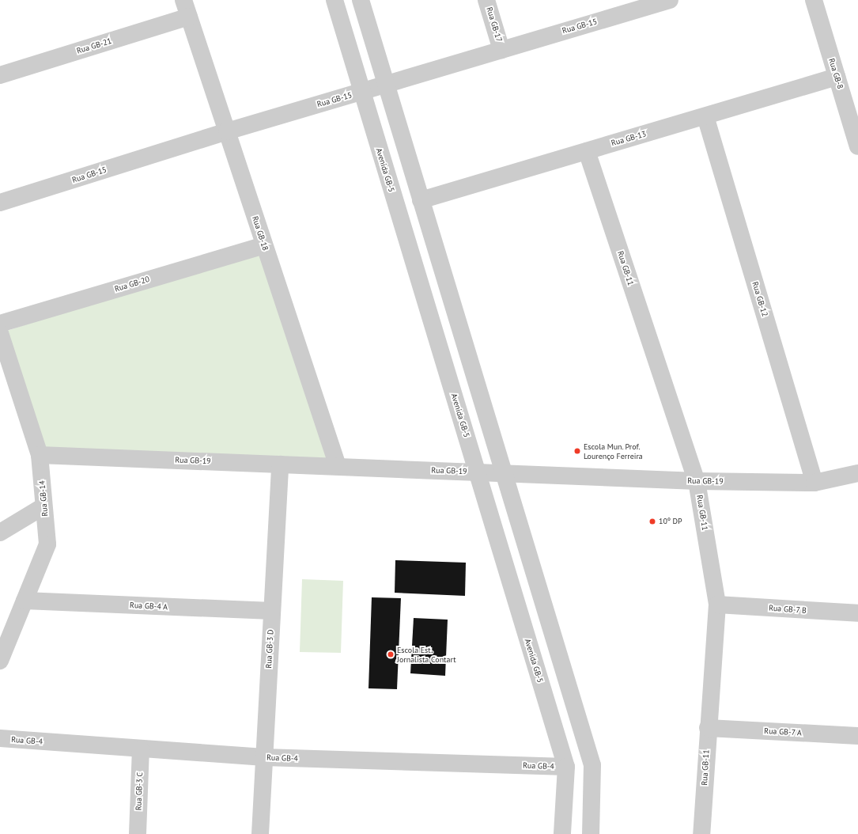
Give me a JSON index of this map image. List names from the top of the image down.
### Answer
{
  "streets": {
    "street": [
      "Rua GB-17",
      "Rua GB-15",
      "Rua GB-21",
      "Rua GB-8",
      "Rua GB-13",
      "Avenida GB-5",
      "Rua GB-18",
      "Rua GB-11",
      "Rua GB-20",
      "Rua GB-12",
      "Rua GB-19",
      "Rua GB-14",
      "Rua GB-4 A",
      "Rua GB-7 B",
      "Rua GB-3 D",
      "Rua GB-7 A",
      "Rua GB-4",
      "Rua GB-3 C"
    ]
  },
  "crossings": [
    ["Rua GB-17", "Rua GB-15"],
    ["Rua GB-15", "Avenida GB-5"],
    ["Rua GB-15", "Rua GB-18"],
    ["Rua GB-21", "Rua GB-18"],
    ["Rua GB-8", "Rua GB-13"],
    ["Rua GB-13", "Rua GB-11"],
    ["Rua GB-13", "Rua GB-12"],
    ["Avenida GB-5", "Rua GB-19"],
    ["Avenida GB-5", "Rua GB-4"],
    ["Rua GB-18", "Rua GB-20"],
    ["Rua GB-18", "Rua GB-19"],
    ["Rua GB-11", "Rua GB-19"],
    ["Rua GB-11", "Rua GB-7 B"],
    ["Rua GB-11", "Rua GB-7 A"],
    ["Rua GB-12", "Rua GB-19"],
    ["Rua GB-19", "Rua GB-14"],
    ["Rua GB-19", "Rua GB-3 D"],
    ["Rua GB-14", "Rua GB-4 A"],
    ["Rua GB-4 A", "Rua GB-3 D"],
    ["Rua GB-3 D", "Rua GB-4"],
    ["Rua GB-4", "Rua GB-3 C"]
  ],
  "places": ["Escola Mun. Prof. Lourenço Ferreira", "10º DP", "Escola Est. Jornalista Contart"]
}
